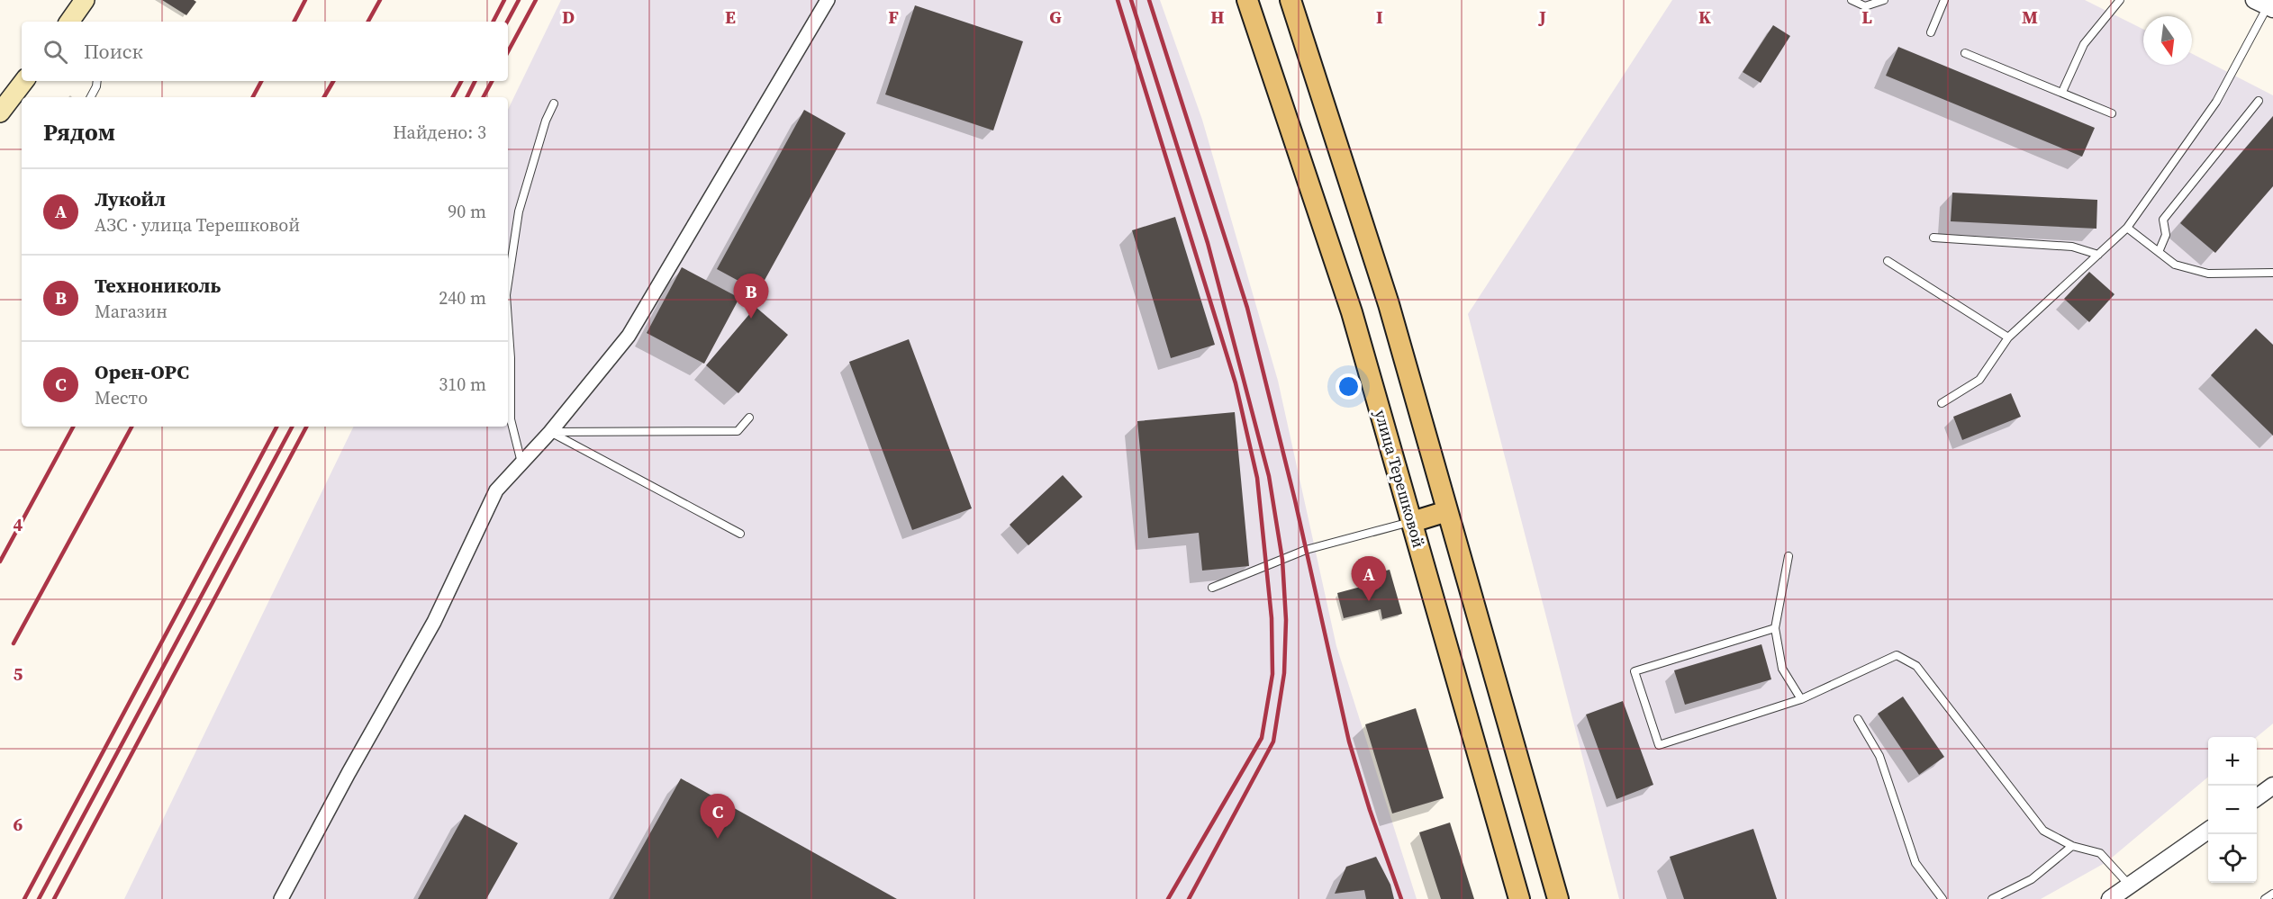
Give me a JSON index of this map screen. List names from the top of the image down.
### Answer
{
  "streets": {
    "main road": ["улица Терешковой"]
  },
  "north": "bottom",
  "page": {
    "search": "Поиск",
    "heading": ["Рядом", "Найдено: 3"],
    "list": [
      {
        "mark": "A",
        "name": "Лукойл",
        "note": "АЗС · улица Терешковой",
        "value": "90 m"
      },
      {
        "mark": "B",
        "name": "Технониколь",
        "note": "Магазин",
        "value": "240 m"
      },
      {
        "mark": "C",
        "name": "Орен-ОРС",
        "note": "Место",
        "value": "310 m"
      }
    ],
    "pins": ["B", "A", "C"],
    "map_buttons": ["+", "−"]
  },
  "grid": {
    "columns": [
      "D",
      "E",
      "F",
      "G",
      "H",
      "I",
      "J",
      "K",
      "L",
      "M"
    ],
    "rows": ["4", "5", "6"]
  }
}
